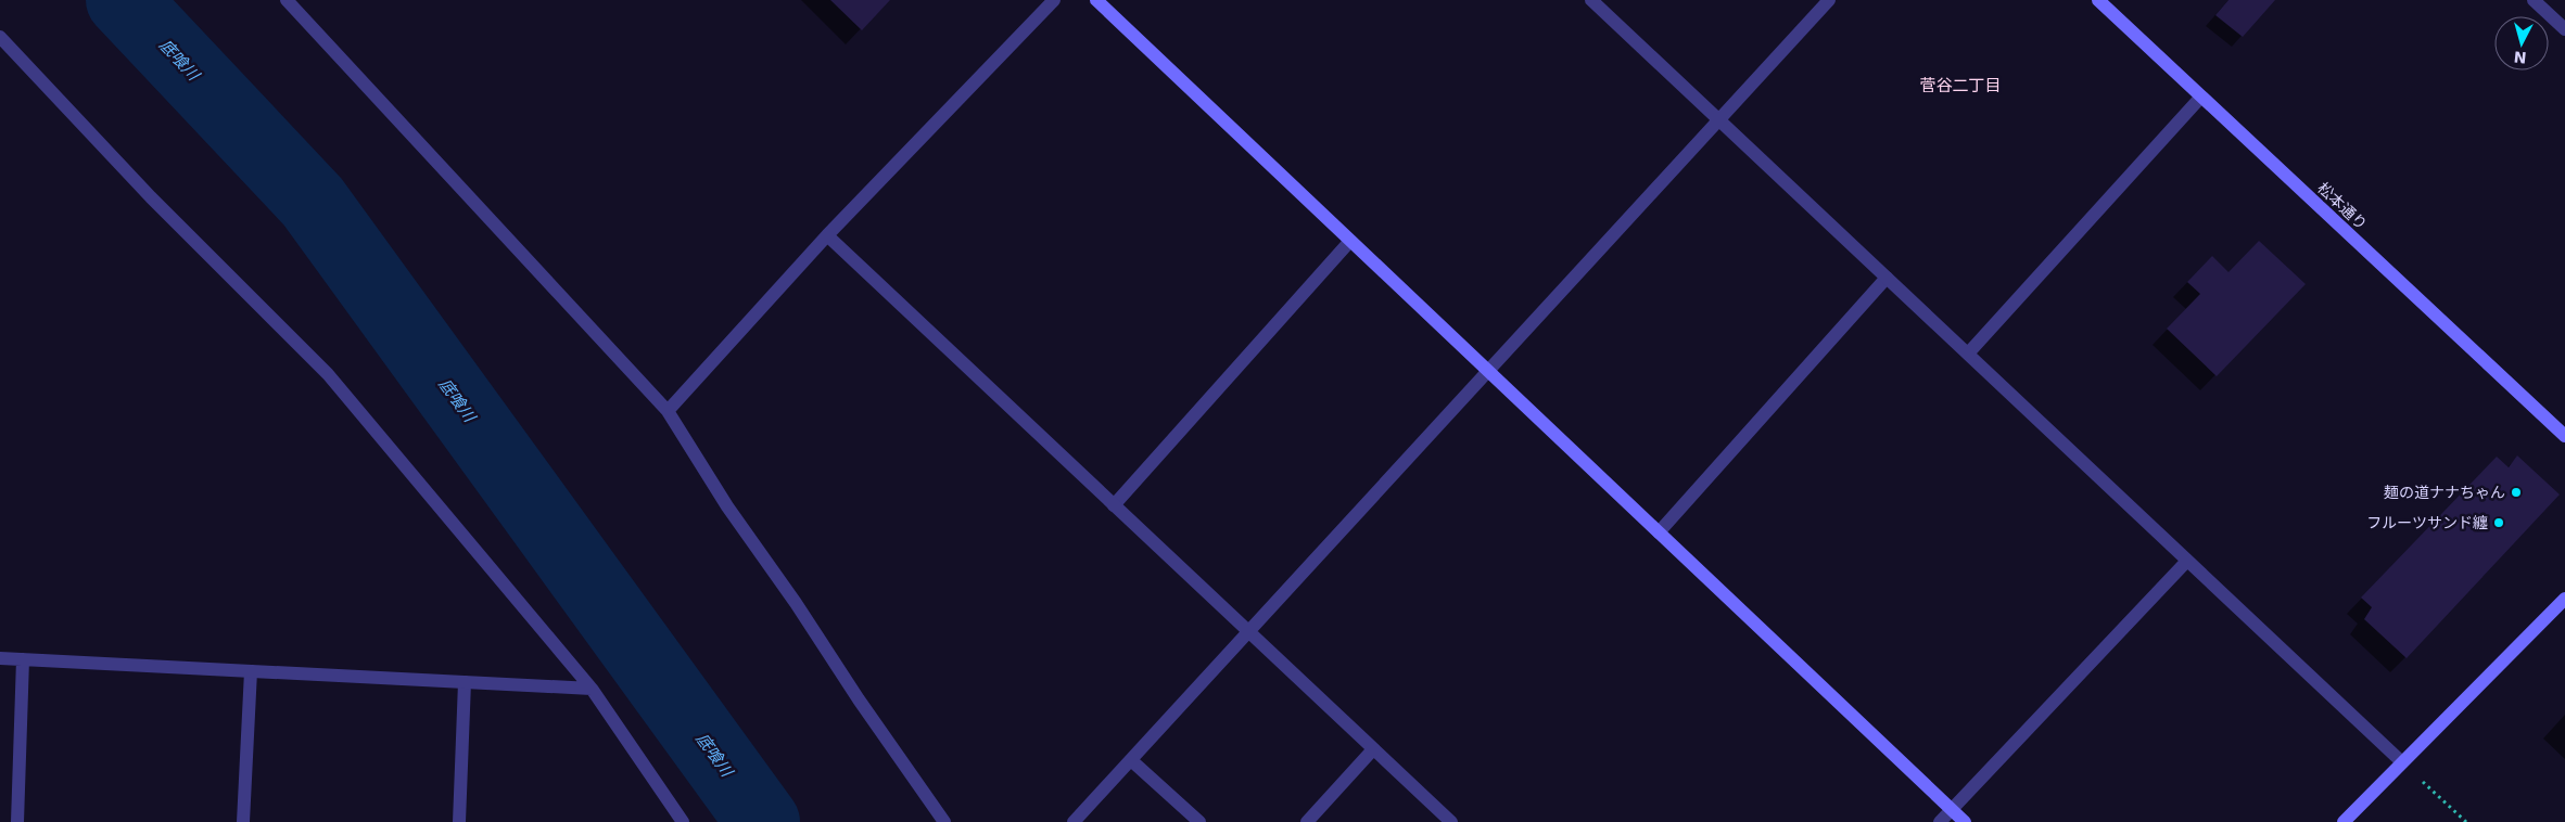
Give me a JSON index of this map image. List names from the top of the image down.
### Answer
{
  "streets": {
    "street": ["松本通り"]
  },
  "districts": ["菅谷二丁目"],
  "water": ["底喰川"],
  "places": ["麺の道ナナちゃん", "フルーツサンド纏"],
  "north": "bottom"
}
